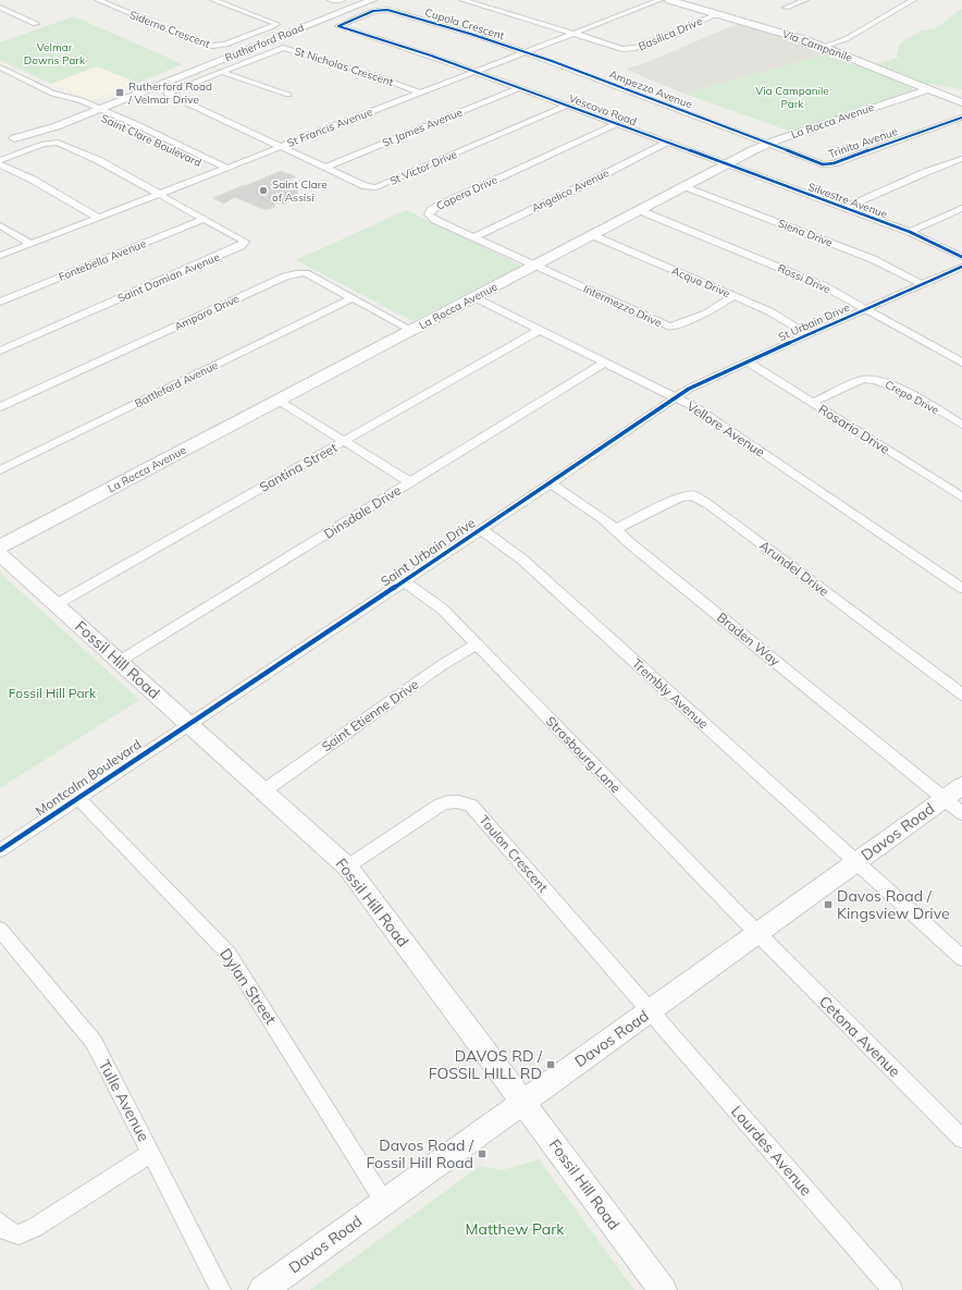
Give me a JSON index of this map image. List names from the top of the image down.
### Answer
{
  "streets": {
    "street": [
      "Cupola Crescent",
      "Siderno Crescent",
      "Basilica Drive",
      "Rutherford Road",
      "Via Campanile",
      "St Nicholas Crescent",
      "Ampezzo Avenue",
      "Vescovo Road",
      "La Rocca Avenue",
      "St Francis Avenue",
      "St James Avenue",
      "Saint Clare Boulevard",
      "Trinita Avenue",
      "St Victor Drive",
      "Angelico Avenue",
      "Capera Drive",
      "Silvestre Avenue",
      "Siena Drive",
      "Fontebella Avenue",
      "Saint Damian Avenue",
      "Rossi Drive",
      "Acqua Drive",
      "Intermezzo Drive",
      "Amparo Drive",
      "St Urbain Drive",
      "Battleford Avenue",
      "Crepo Drive",
      "Vellore Avenue",
      "Rosario Drive",
      "Santina Street",
      "Dinsdale Drive",
      "Saint Urbain Drive",
      "Arundel Drive",
      "Braden Way",
      "Fossil Hill Road",
      "Trembly Avenue",
      "Saint Etienne Drive",
      "Strasbourg Lane",
      "Montcalm Boulevard",
      "Davos Road",
      "Toulon Crescent",
      "Dylan Street",
      "Cetona Avenue",
      "Tulle Avenue",
      "Lourdes Avenue"
    ]
  },
  "crossings": [
    ["Cupola Crescent", "Ampezzo Avenue"],
    ["Cupola Crescent", "Vescovo Road"],
    ["Cupola Crescent", "St Francis Avenue"],
    ["Basilica Drive", "Via Campanile"],
    ["Basilica Drive", "St Francis Avenue"],
    ["Rutherford Road", "Saint Clare Boulevard"],
    ["Via Campanile", "La Rocca Avenue"],
    ["St Nicholas Crescent", "St Francis Avenue"],
    ["St Nicholas Crescent", "St Victor Drive"],
    ["Ampezzo Avenue", "La Rocca Avenue"],
    ["Ampezzo Avenue", "St Francis Avenue"],
    ["Ampezzo Avenue", "Trinita Avenue"],
    ["Vescovo Road", "La Rocca Avenue"],
    ["Vescovo Road", "St Francis Avenue"],
    ["Vescovo Road", "St James Avenue"],
    ["Vescovo Road", "St Victor Drive"],
    ["Vescovo Road", "Angelico Avenue"],
    ["Vescovo Road", "Capera Drive"],
    ["Vescovo Road", "Silvestre Avenue"],
    ["La Rocca Avenue", "Trinita Avenue"],
    ["La Rocca Avenue", "Capera Drive"],
    ["La Rocca Avenue", "Silvestre Avenue"],
    ["La Rocca Avenue", "Siena Drive"],
    ["La Rocca Avenue", "Rossi Drive"],
    ["La Rocca Avenue", "Acqua Drive"],
    ["La Rocca Avenue", "Intermezzo Drive"],
    ["La Rocca Avenue", "Amparo Drive"],
    ["La Rocca Avenue", "Vellore Avenue"],
    ["St Francis Avenue", "Saint Clare Boulevard"],
    ["St Francis Avenue", "St Victor Drive"],
    ["St Francis Avenue", "Saint Damian Avenue"],
    ["St James Avenue", "St Victor Drive"],
    ["Angelico Avenue", "Capera Drive"],
    ["Capera Drive", "Intermezzo Drive"],
    ["Siena Drive", "St Urbain Drive"],
    ["Fontebella Avenue", "Saint Damian Avenue"],
    ["Rossi Drive", "St Urbain Drive"],
    ["Acqua Drive", "Intermezzo Drive"],
    ["Acqua Drive", "St Urbain Drive"],
    ["Amparo Drive", "Battleford Avenue"],
    ["St Urbain Drive", "Vellore Avenue"],
    ["St Urbain Drive", "Rosario Drive"],
    ["St Urbain Drive", "Saint Urbain Drive"],
    ["Crepo Drive", "Rosario Drive"],
    ["Vellore Avenue", "Santina Street"],
    ["Vellore Avenue", "Dinsdale Drive"],
    ["Vellore Avenue", "Saint Urbain Drive"],
    ["Santina Street", "Fossil Hill Road"],
    ["Dinsdale Drive", "Fossil Hill Road"],
    ["Saint Urbain Drive", "Braden Way"],
    ["Saint Urbain Drive", "Fossil Hill Road"],
    ["Saint Urbain Drive", "Trembly Avenue"],
    ["Saint Urbain Drive", "Strasbourg Lane"],
    ["Saint Urbain Drive", "Montcalm Boulevard"],
    ["Arundel Drive", "Braden Way"],
    ["Braden Way", "Davos Road"],
    ["Fossil Hill Road", "Saint Etienne Drive"],
    ["Fossil Hill Road", "Montcalm Boulevard"],
    ["Fossil Hill Road", "Davos Road"],
    ["Fossil Hill Road", "Toulon Crescent"],
    ["Trembly Avenue", "Davos Road"],
    ["Saint Etienne Drive", "Strasbourg Lane"],
    ["Strasbourg Lane", "Davos Road"],
    ["Strasbourg Lane", "Cetona Avenue"],
    ["Montcalm Boulevard", "Dylan Street"],
    ["Davos Road", "Toulon Crescent"],
    ["Davos Road", "Dylan Street"],
    ["Davos Road", "Cetona Avenue"],
    ["Davos Road", "Lourdes Avenue"],
    ["Toulon Crescent", "Lourdes Avenue"]
  ],
  "parks": [
    "Velmar Downs Park",
    "Via Campanile Park",
    "Fossil Hill Park",
    "Matthew Park"
  ],
  "places": {
    "transit": [
      "Rutherford Road / Velmar Drive",
      "Davos Road / Kingsview Drive",
      "DAVOS RD / FOSSIL HILL RD",
      "Davos Road / Fossil Hill Road"
    ],
    "other": ["Saint Clare of Assisi"]
  }
}
